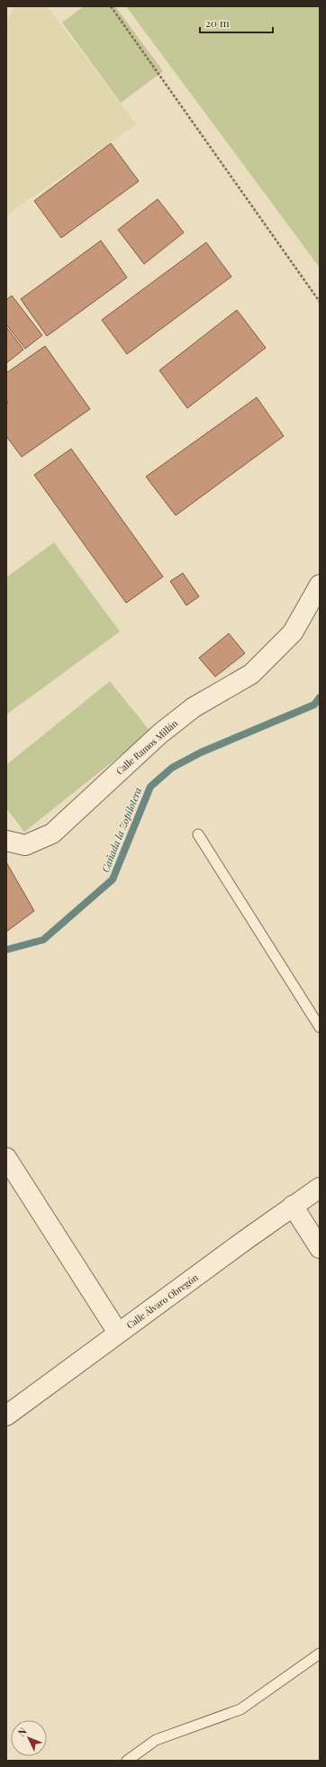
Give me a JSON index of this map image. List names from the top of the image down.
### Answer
{
  "streets": {
    "street": ["Calle Ramos Millán", "Calle Álvaro Obregón"]
  },
  "water": ["Cañada la Zopilotera"],
  "scale_bar": "20 m",
  "north": "top left"
}
